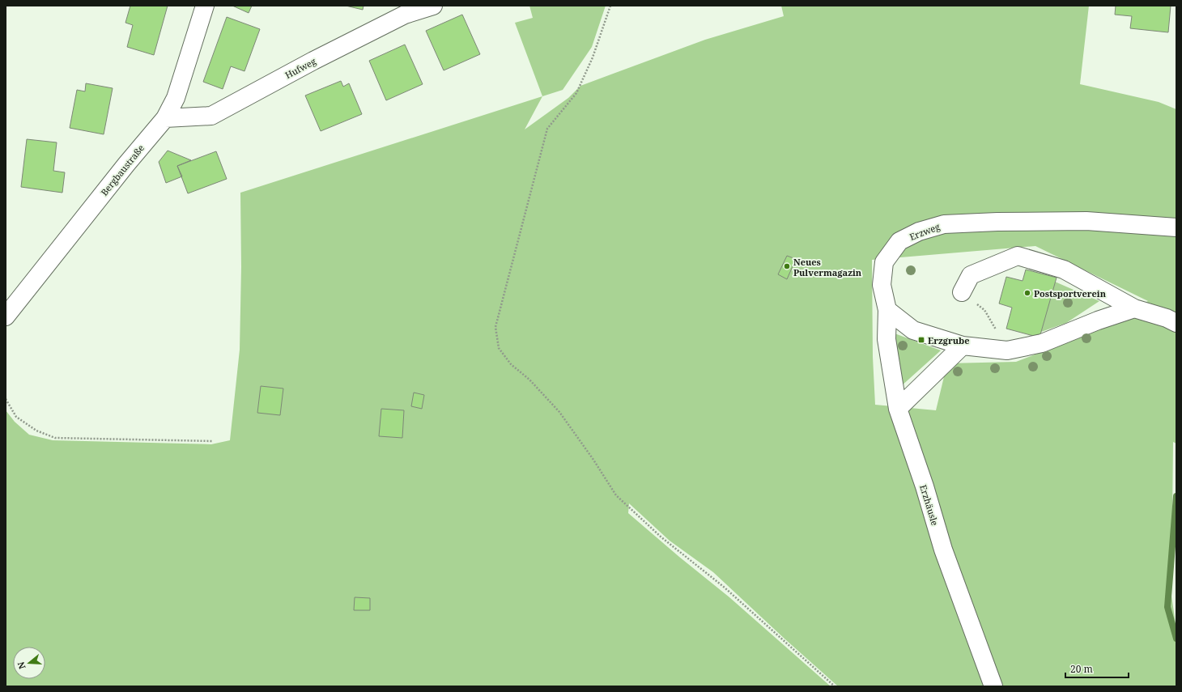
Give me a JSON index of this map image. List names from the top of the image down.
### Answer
{
  "streets": {
    "street": [
      "Hufweg",
      "Bergbaustraße",
      "Erzweg",
      "Erzhäusle"
    ]
  },
  "crossings": [
    ["Hufweg", "Bergbaustraße"],
    ["Erzweg", "Erzhäusle"]
  ],
  "places": {
    "other": ["Neues Pulvermagazin", "Postsportverein"],
    "transit": ["Erzgrube"]
  },
  "scale_bar": "20 m",
  "north": "left"
}
